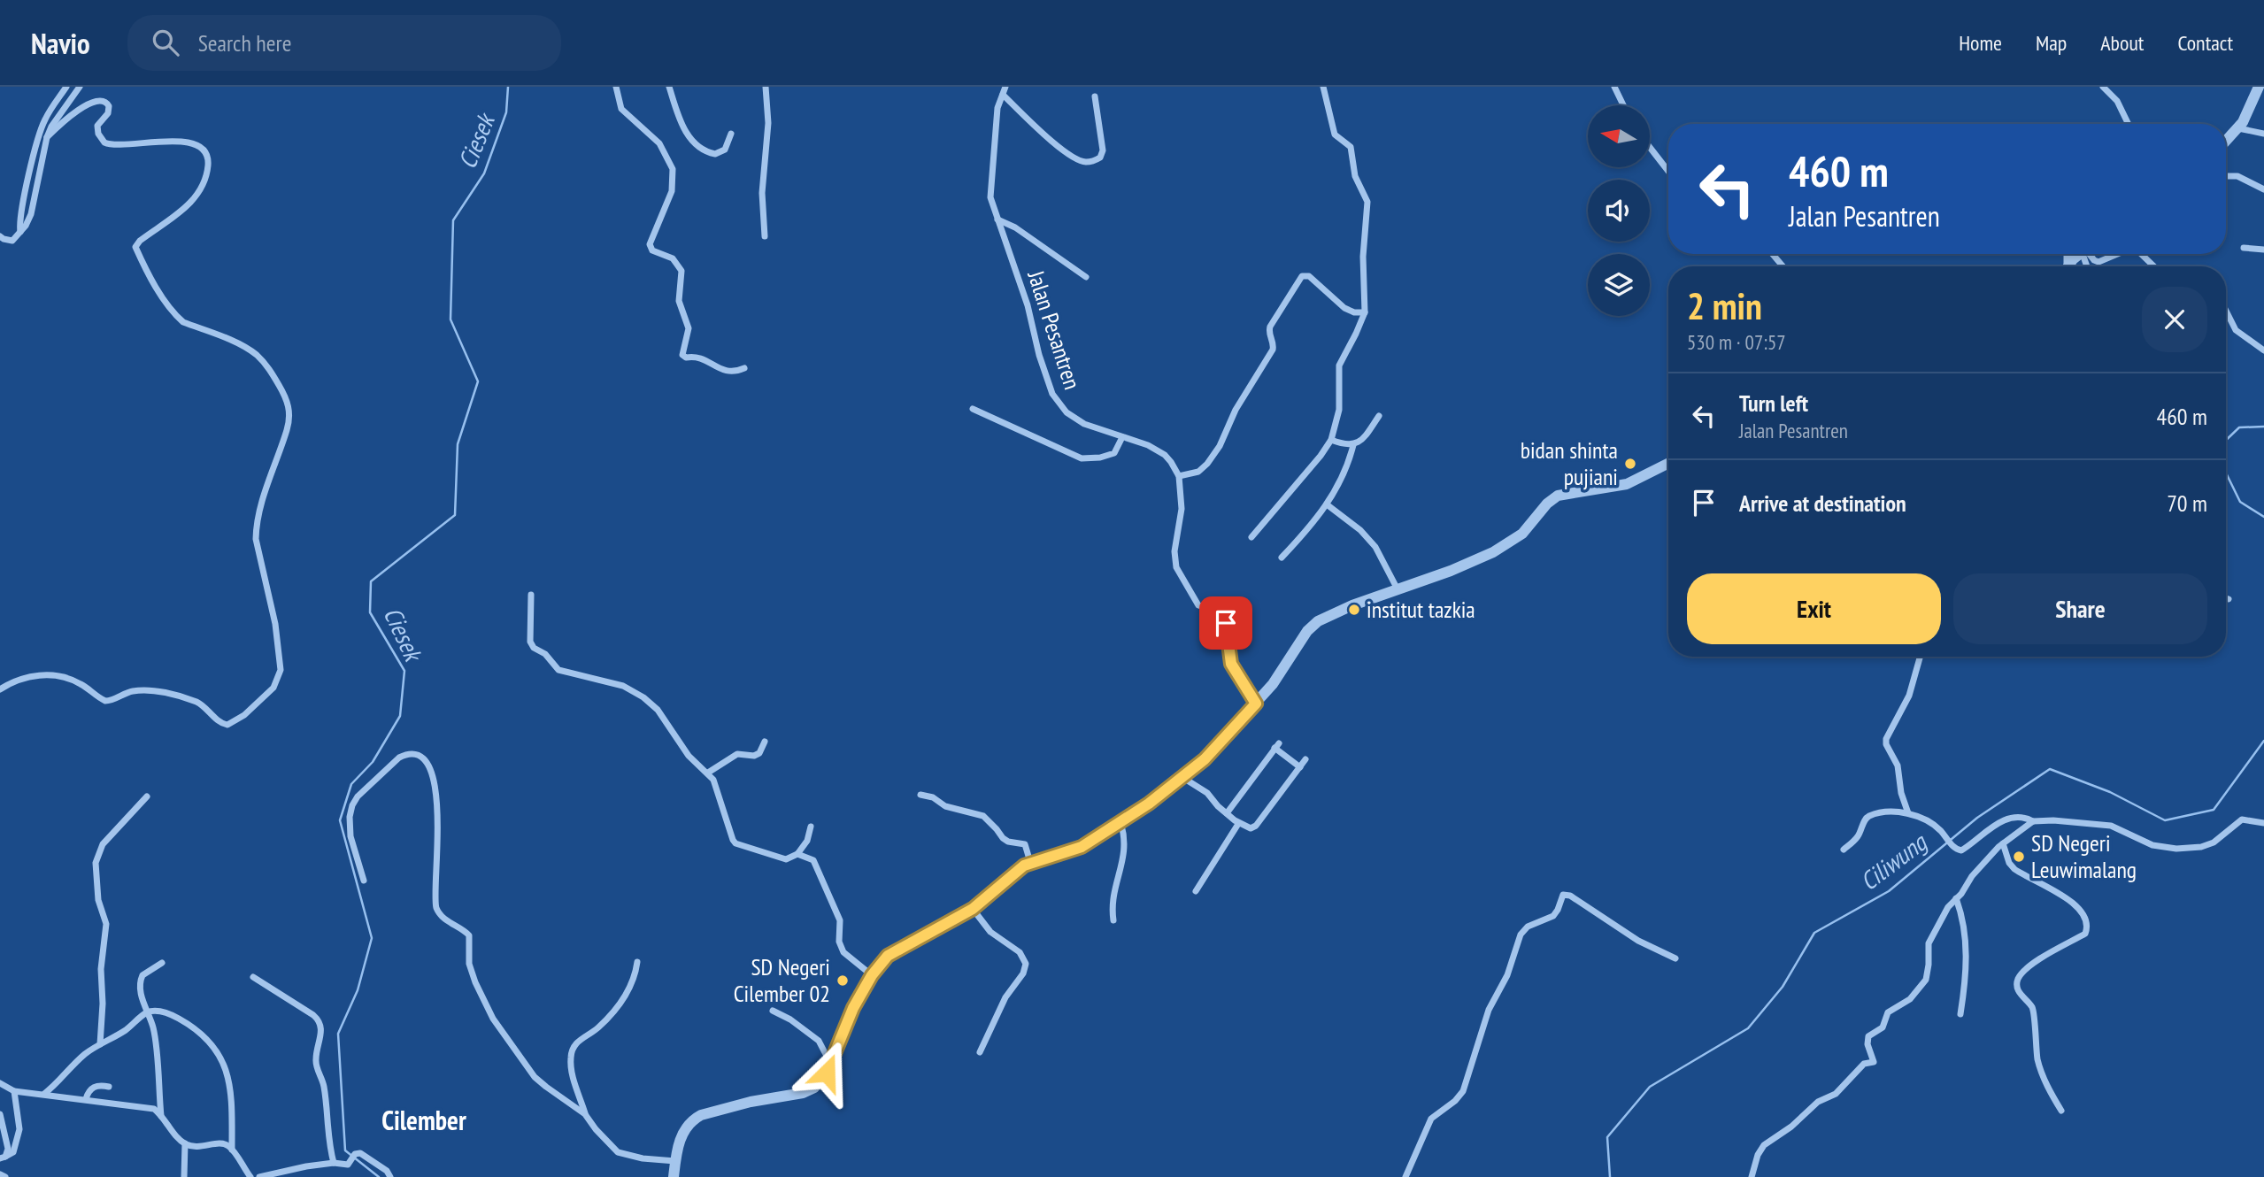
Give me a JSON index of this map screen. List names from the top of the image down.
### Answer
{
  "streets": {
    "street": ["Jalan Pesantren"]
  },
  "districts": ["Cilember"],
  "water": ["Ciesek", "Ciliwung"],
  "places": [
    "bidan shinta pujiani",
    "institut tazkia",
    "SD Negeri Leuwimalang",
    "SD Negeri Cilember 02"
  ],
  "north": "left",
  "page": {
    "header": "Navio",
    "search": "Search here",
    "nav": [
      "Home",
      "Map",
      "About",
      "Contact"
    ],
    "turn": ["460 m", "Jalan Pesantren"],
    "heading": ["2 min", "530 m · 07:57"],
    "list": [
      {
        "name": "Turn left",
        "note": "Jalan Pesantren",
        "value": "460 m"
      },
      {
        "name": "Arrive at destination",
        "value": "70 m"
      }
    ],
    "buttons": ["Exit", "Share"]
  }
}
